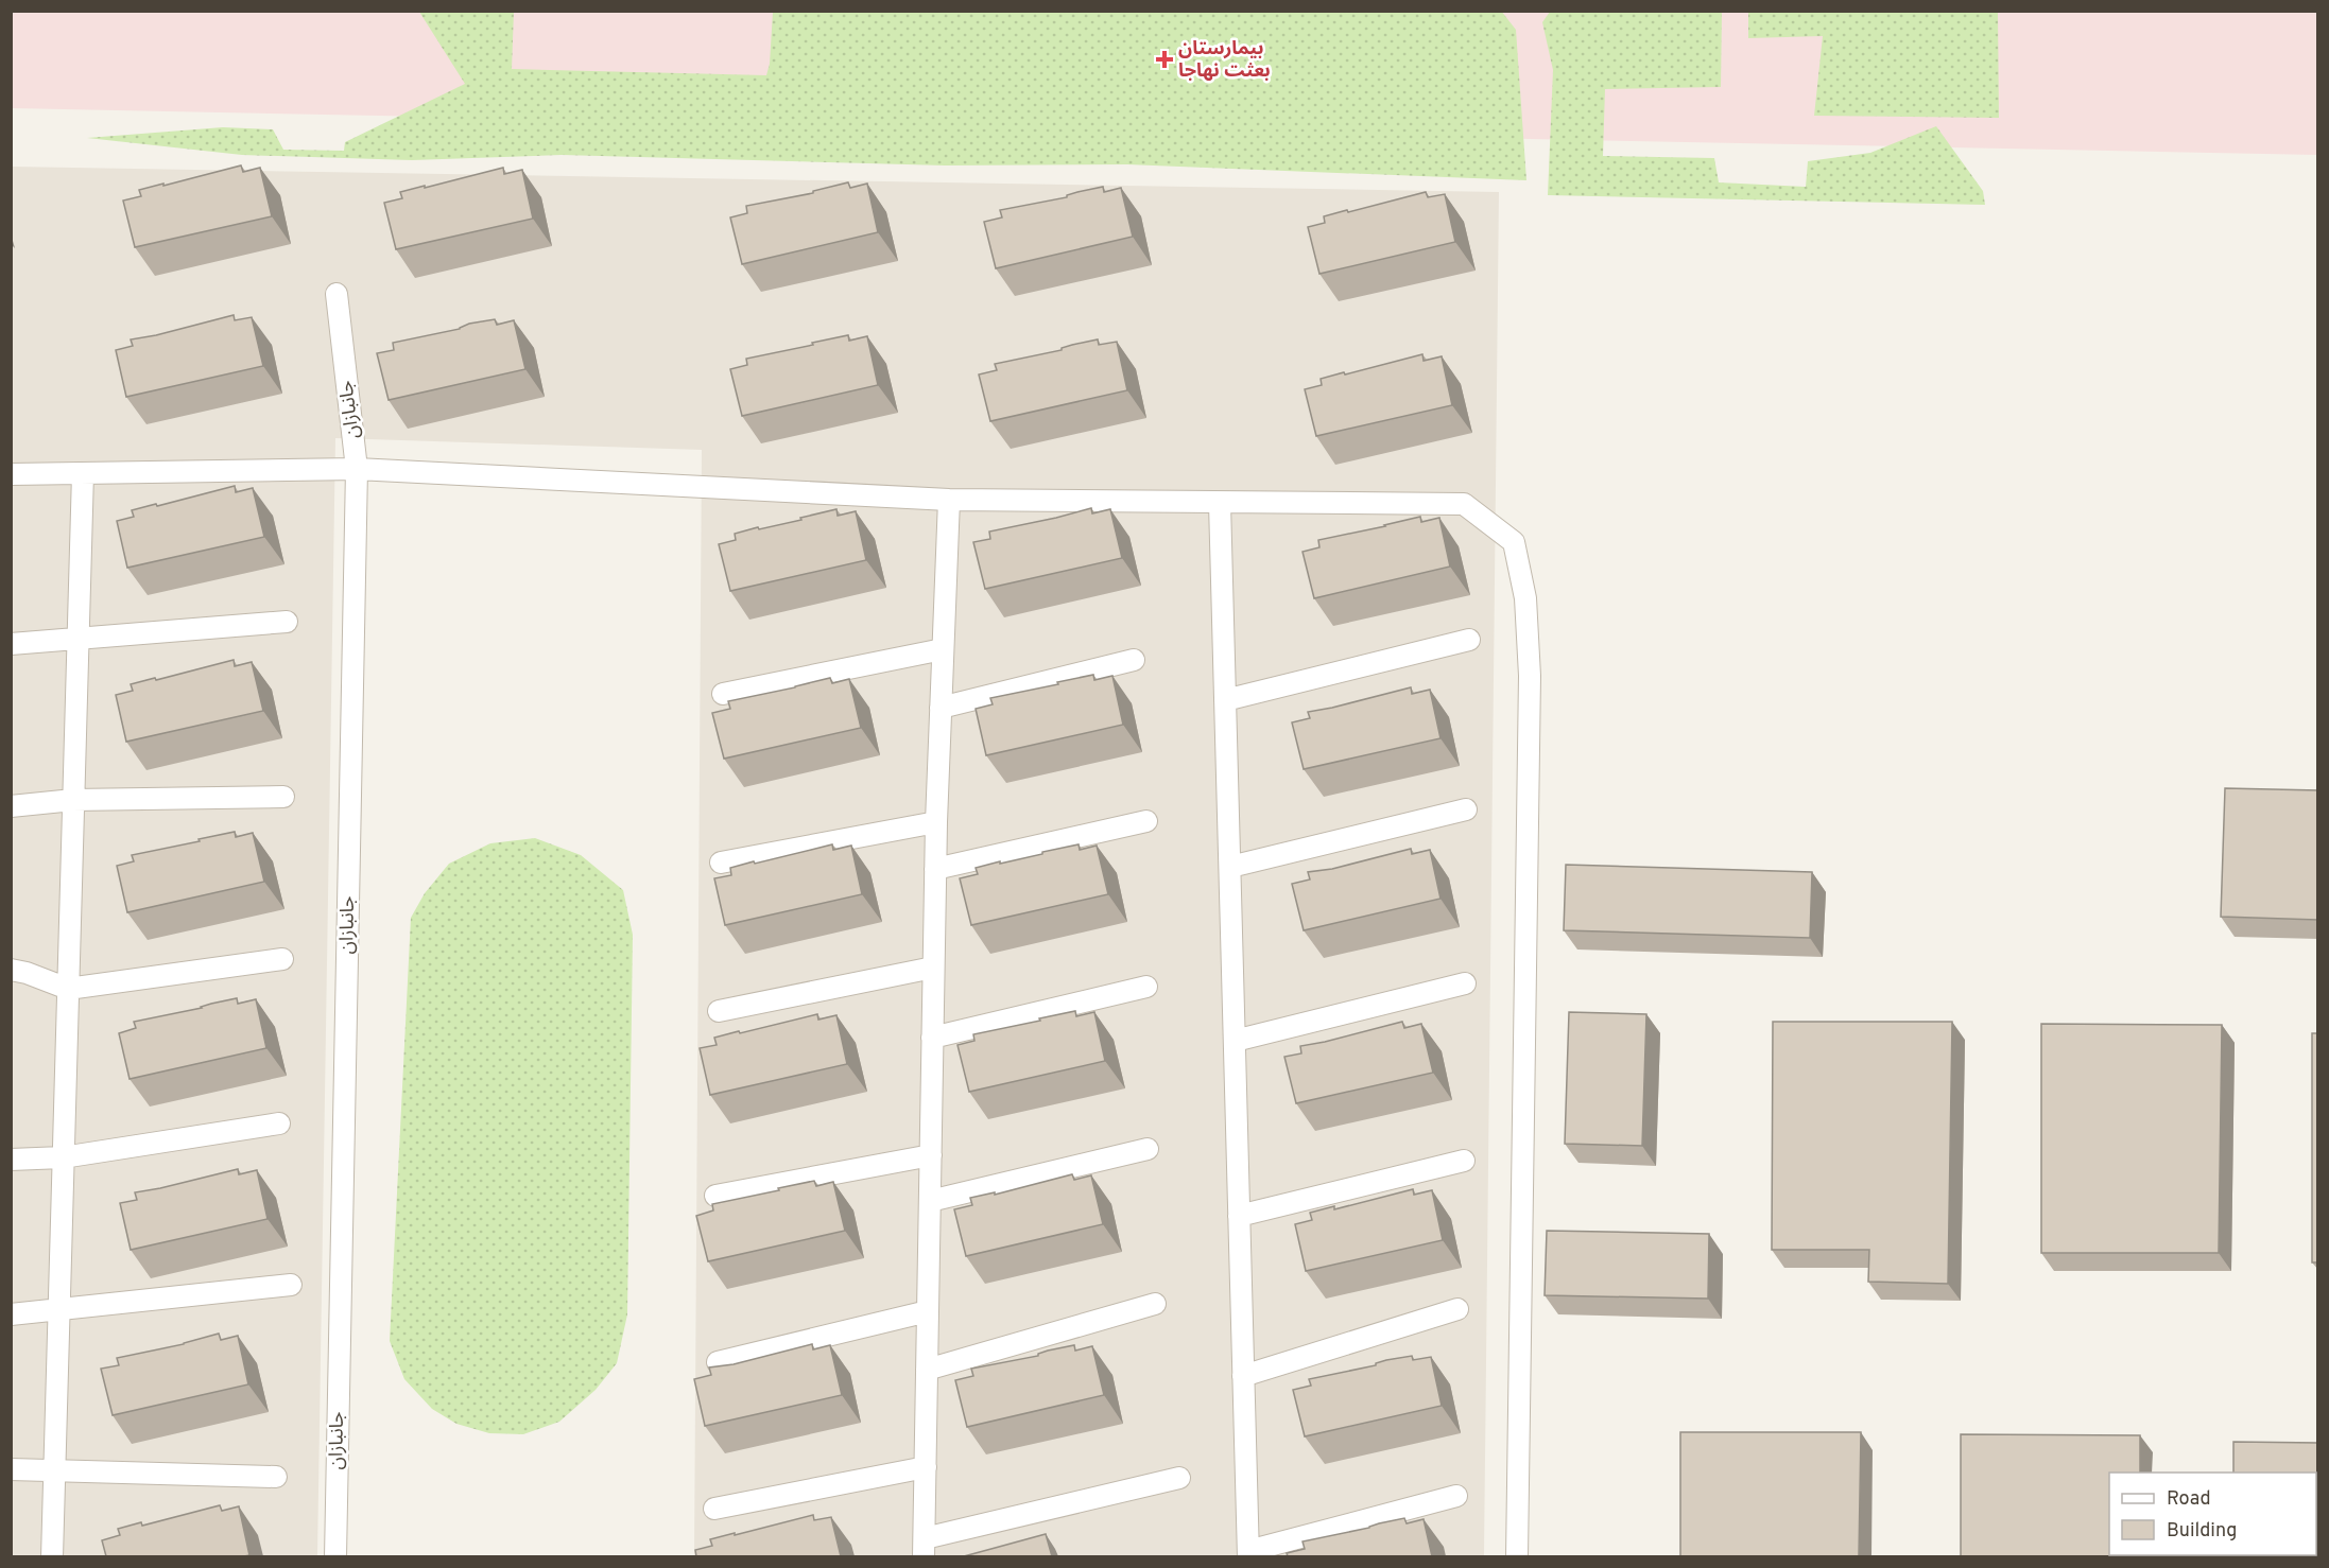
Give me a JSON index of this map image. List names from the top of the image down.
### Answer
{
  "streets": {
    "street": ["جانبازان"]
  },
  "places": {
    "health": ["بیمارستان بعثت نهاجا"]
  },
  "legend": ["Road", "Building"]
}
